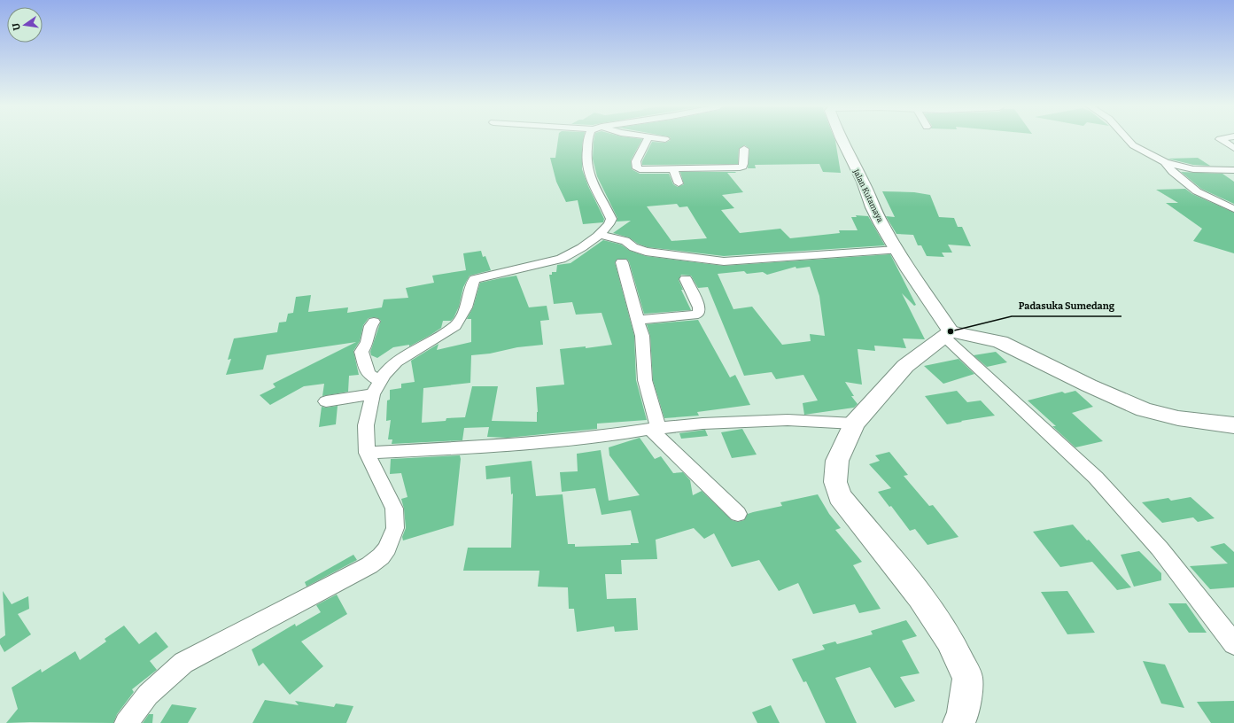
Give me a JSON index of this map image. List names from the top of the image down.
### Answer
{
  "streets": {
    "main road": ["Jalan Kutamaya"]
  },
  "places": ["Padasuka Sumedang"],
  "north": "left"
}
